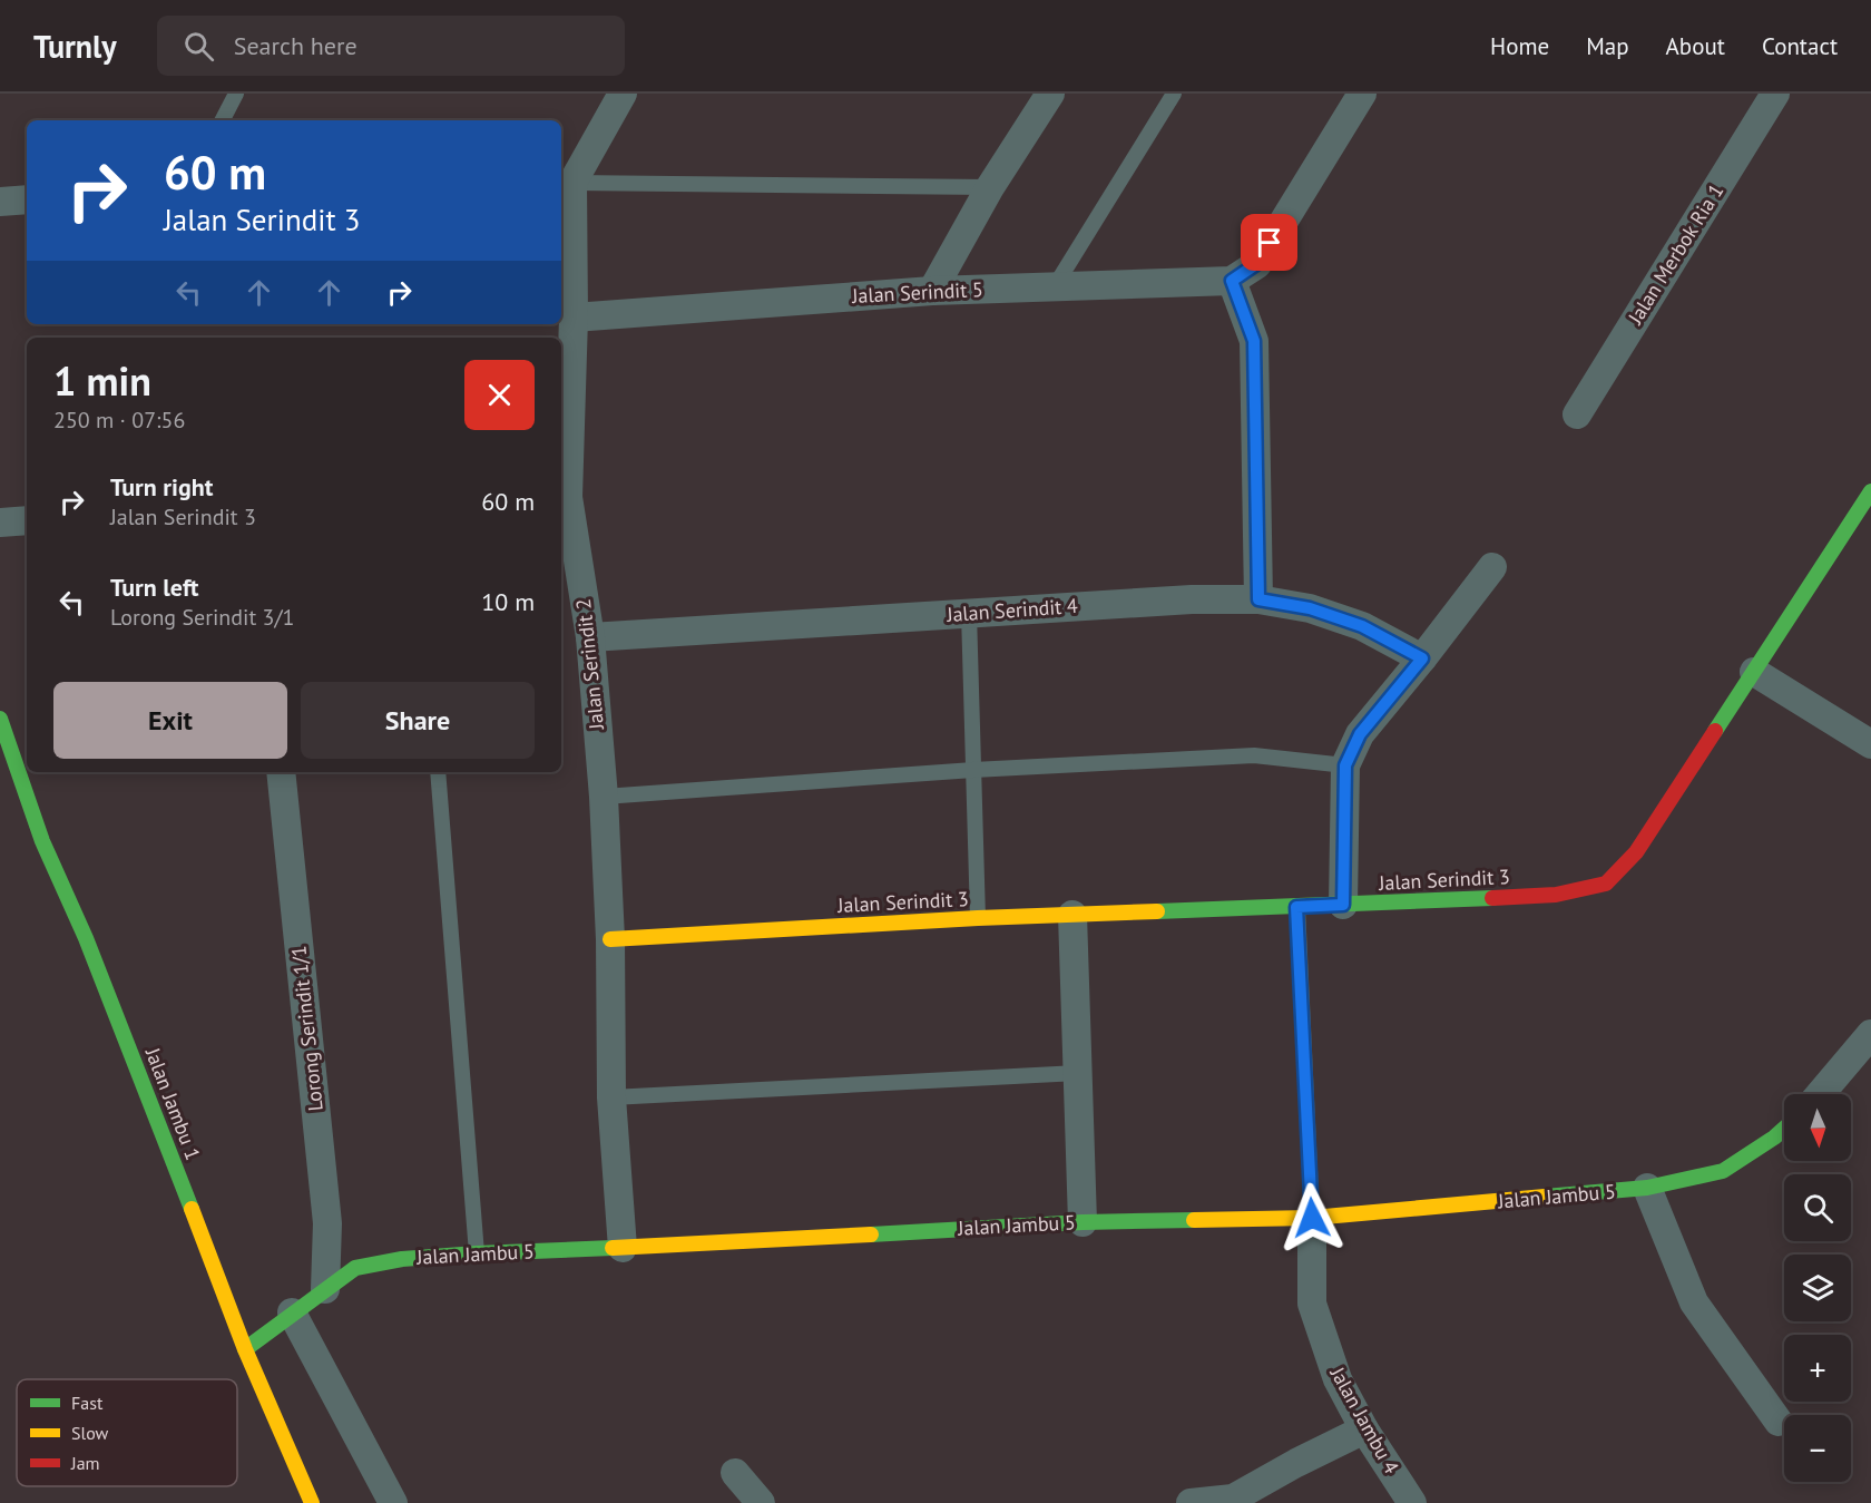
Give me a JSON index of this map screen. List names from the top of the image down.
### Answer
{
  "streets": {
    "street": [
      "Jalan Merbok Ria 1",
      "Jalan Serindit 5",
      "Jalan Serindit 4",
      "Jalan Serindit 2",
      "Jalan Serindit 3",
      "Lorong Serindit 1/1",
      "Jalan Jambu 1",
      "Jalan Jambu 5",
      "Jalan Jambu 4"
    ]
  },
  "crossings": [
    ["Jalan Serindit 5", "Jalan Serindit 2"],
    ["Jalan Serindit 4", "Jalan Serindit 2"],
    ["Jalan Serindit 2", "Jalan Serindit 3"],
    ["Jalan Serindit 2", "Jalan Jambu 5"],
    ["Lorong Serindit 1/1", "Jalan Jambu 5"],
    ["Jalan Jambu 1", "Jalan Jambu 5"],
    ["Jalan Jambu 5", "Jalan Jambu 4"]
  ],
  "legend": ["Fast", "Slow", "Jam"],
  "north": "bottom",
  "page": {
    "header": "Turnly",
    "search": "Search here",
    "nav": [
      "Home",
      "Map",
      "About",
      "Contact"
    ],
    "turn": ["60 m", "Jalan Serindit 3"],
    "heading": ["1 min", "250 m · 07:56"],
    "list": [
      {
        "name": "Turn right",
        "note": "Jalan Serindit 3",
        "value": "60 m"
      },
      {
        "name": "Turn left",
        "note": "Lorong Serindit 3/1",
        "value": "10 m"
      }
    ],
    "buttons": ["Exit", "Share"],
    "map_buttons": ["+", "−"]
  }
}
